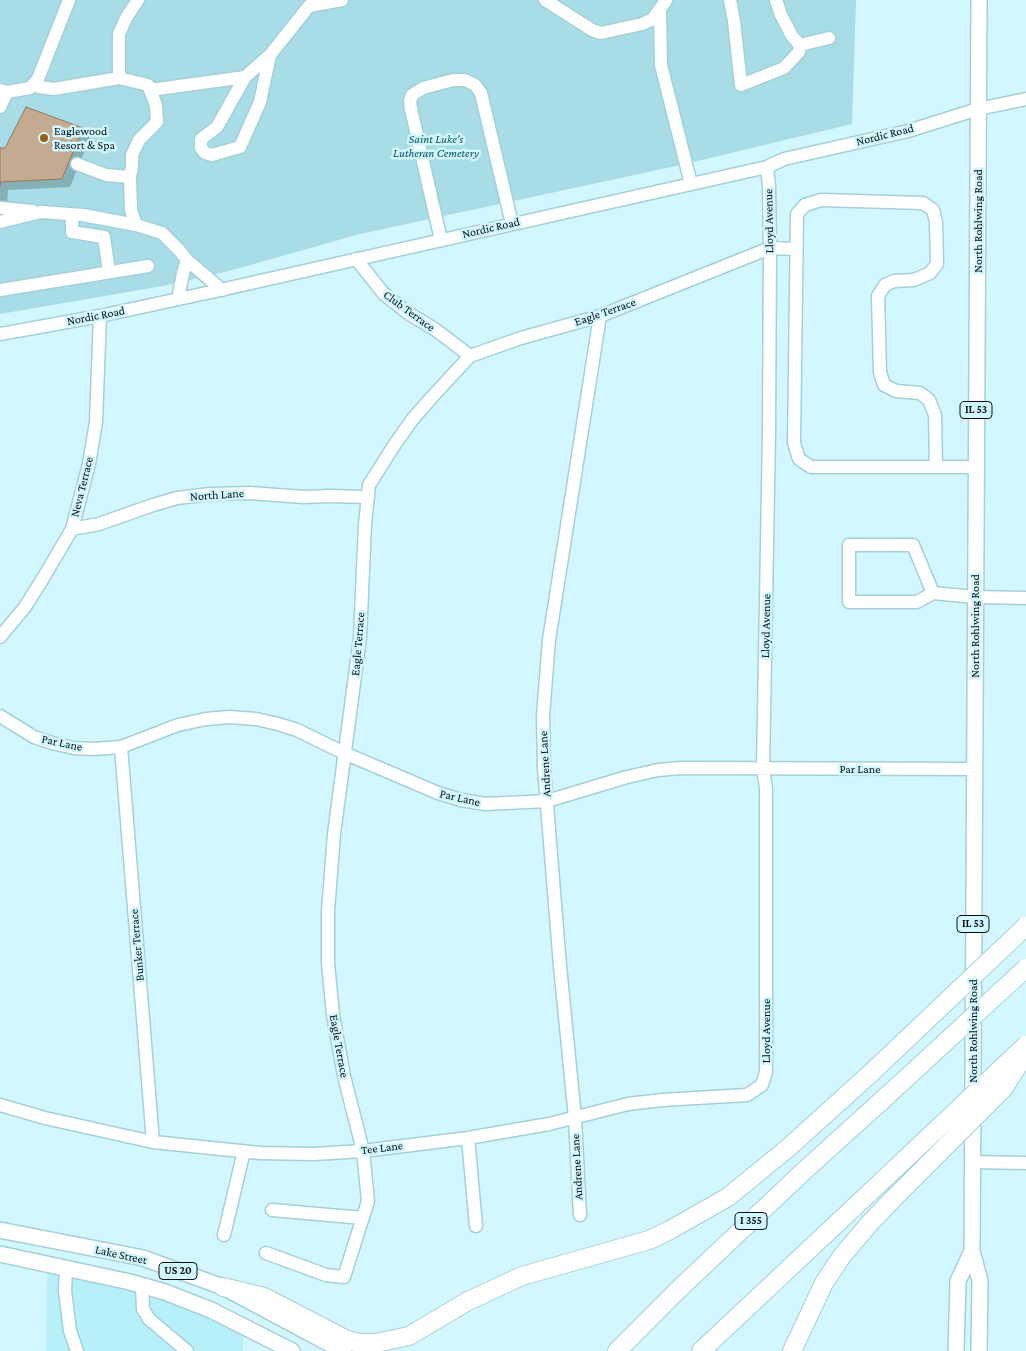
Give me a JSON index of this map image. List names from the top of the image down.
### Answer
{
  "streets": {
    "highway": ["I 355"],
    "main road": [
      "North Rohlwing Road",
      "IL 53",
      "Lake Street",
      "US 20"
    ],
    "street": [
      "Nordic Road",
      "Lloyd Avenue",
      "Club Terrace",
      "Eagle Terrace",
      "Neva Terrace",
      "North Lane",
      "Par Lane",
      "Andrene Lane",
      "Bunker Terrace",
      "Tee Lane"
    ]
  },
  "crossings": [
    ["Nordic Road", "Lloyd Avenue"],
    ["Nordic Road", "North Rohlwing Road"],
    ["Nordic Road", "Club Terrace"],
    ["Nordic Road", "Neva Terrace"],
    ["Lloyd Avenue", "Eagle Terrace"],
    ["Lloyd Avenue", "Par Lane"],
    ["Lloyd Avenue", "Tee Lane"],
    ["North Rohlwing Road", "Par Lane"],
    ["Club Terrace", "Eagle Terrace"],
    ["Eagle Terrace", "North Lane"],
    ["Eagle Terrace", "Par Lane"],
    ["Eagle Terrace", "Andrene Lane"],
    ["Eagle Terrace", "Tee Lane"],
    ["Neva Terrace", "North Lane"],
    ["Par Lane", "Andrene Lane"],
    ["Par Lane", "Bunker Terrace"],
    ["Andrene Lane", "Tee Lane"],
    ["Bunker Terrace", "Tee Lane"]
  ],
  "parks": ["Saint Luke's Lutheran Cemetery"],
  "places": ["Eaglewood Resort & Spa"]
}
